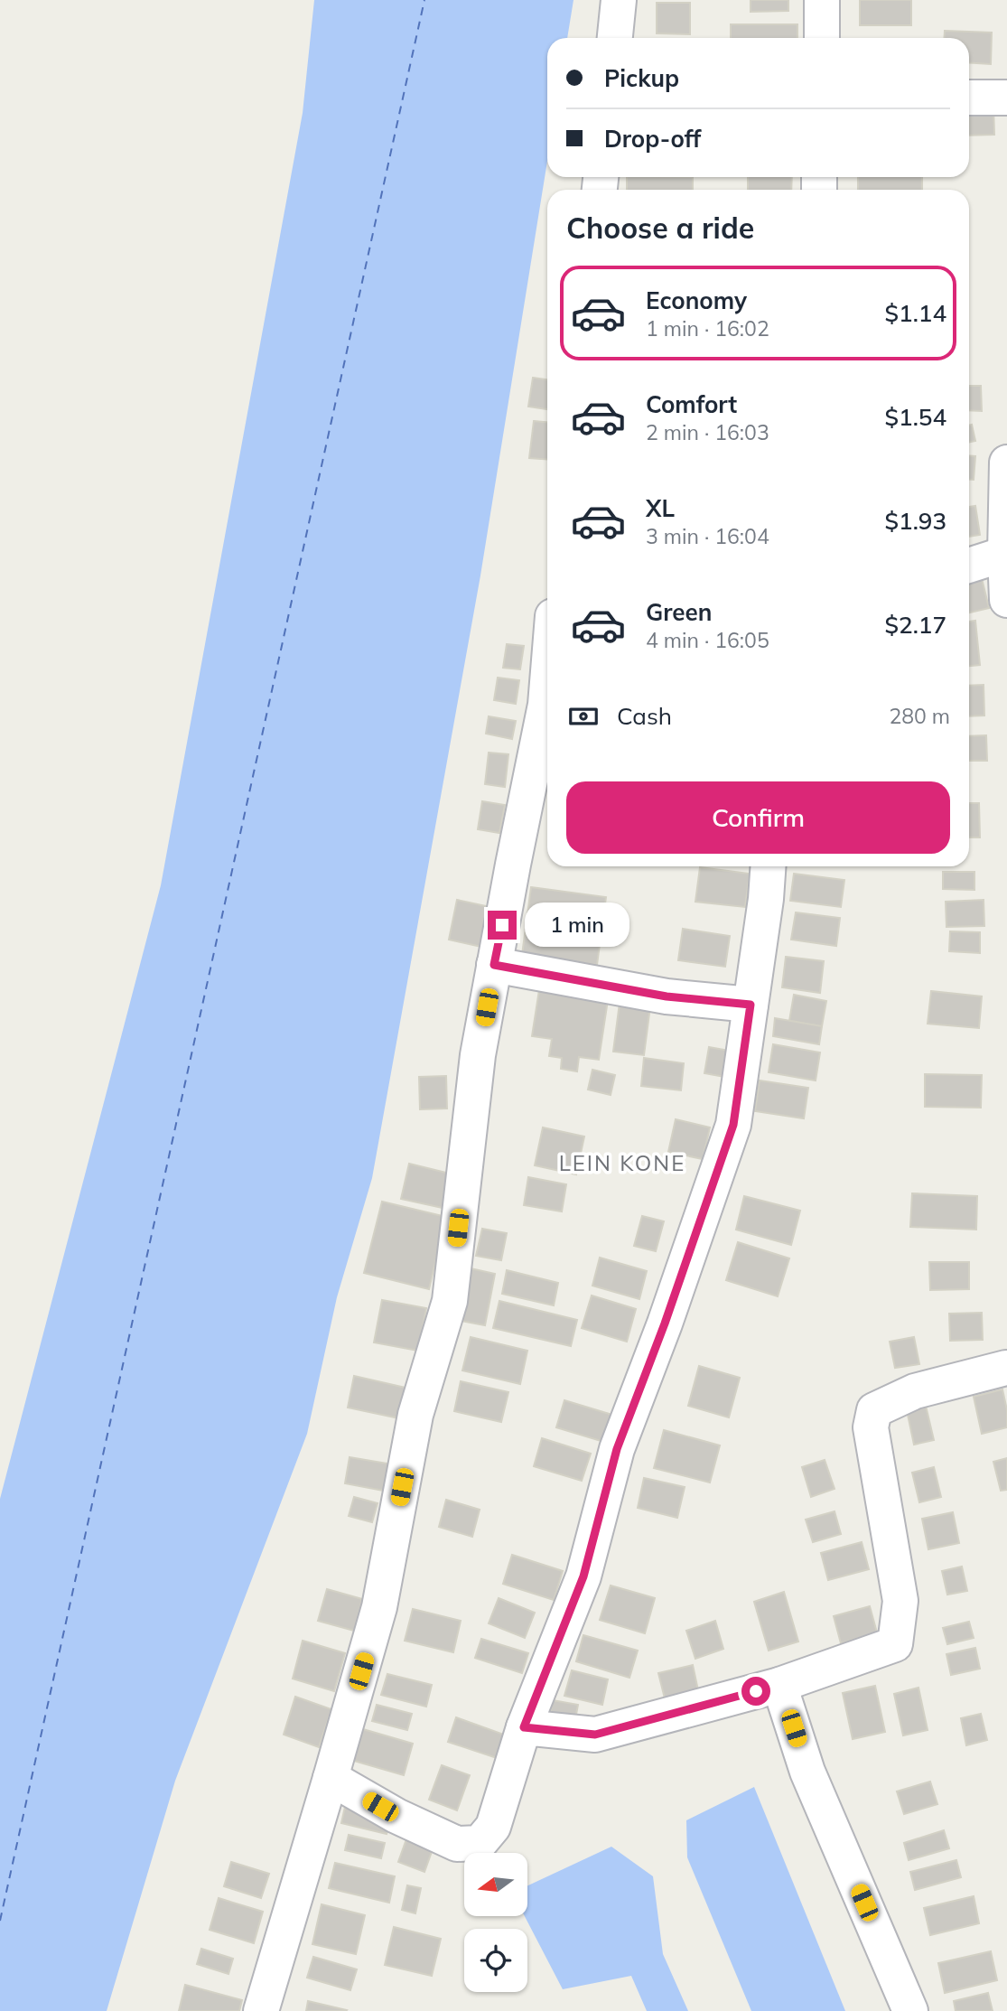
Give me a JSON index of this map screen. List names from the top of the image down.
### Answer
{
  "districts": ["LEIN KONE"],
  "north": "left",
  "page": {
    "banner": ["Pickup", "Drop-off"],
    "heading": "Choose a ride",
    "list": [
      {
        "name": "Economy",
        "note": "1 min · 16:02",
        "value": "$1.14"
      },
      {
        "name": "Comfort",
        "note": "2 min · 16:03",
        "value": "$1.54"
      },
      {
        "name": "XL",
        "note": "3 min · 16:04",
        "value": "$1.93"
      },
      {
        "name": "Green",
        "note": "4 min · 16:05",
        "value": "$2.17"
      }
    ],
    "pay": ["Cash", "280 m"],
    "buttons": "Confirm",
    "bubble": "1 min"
  }
}
